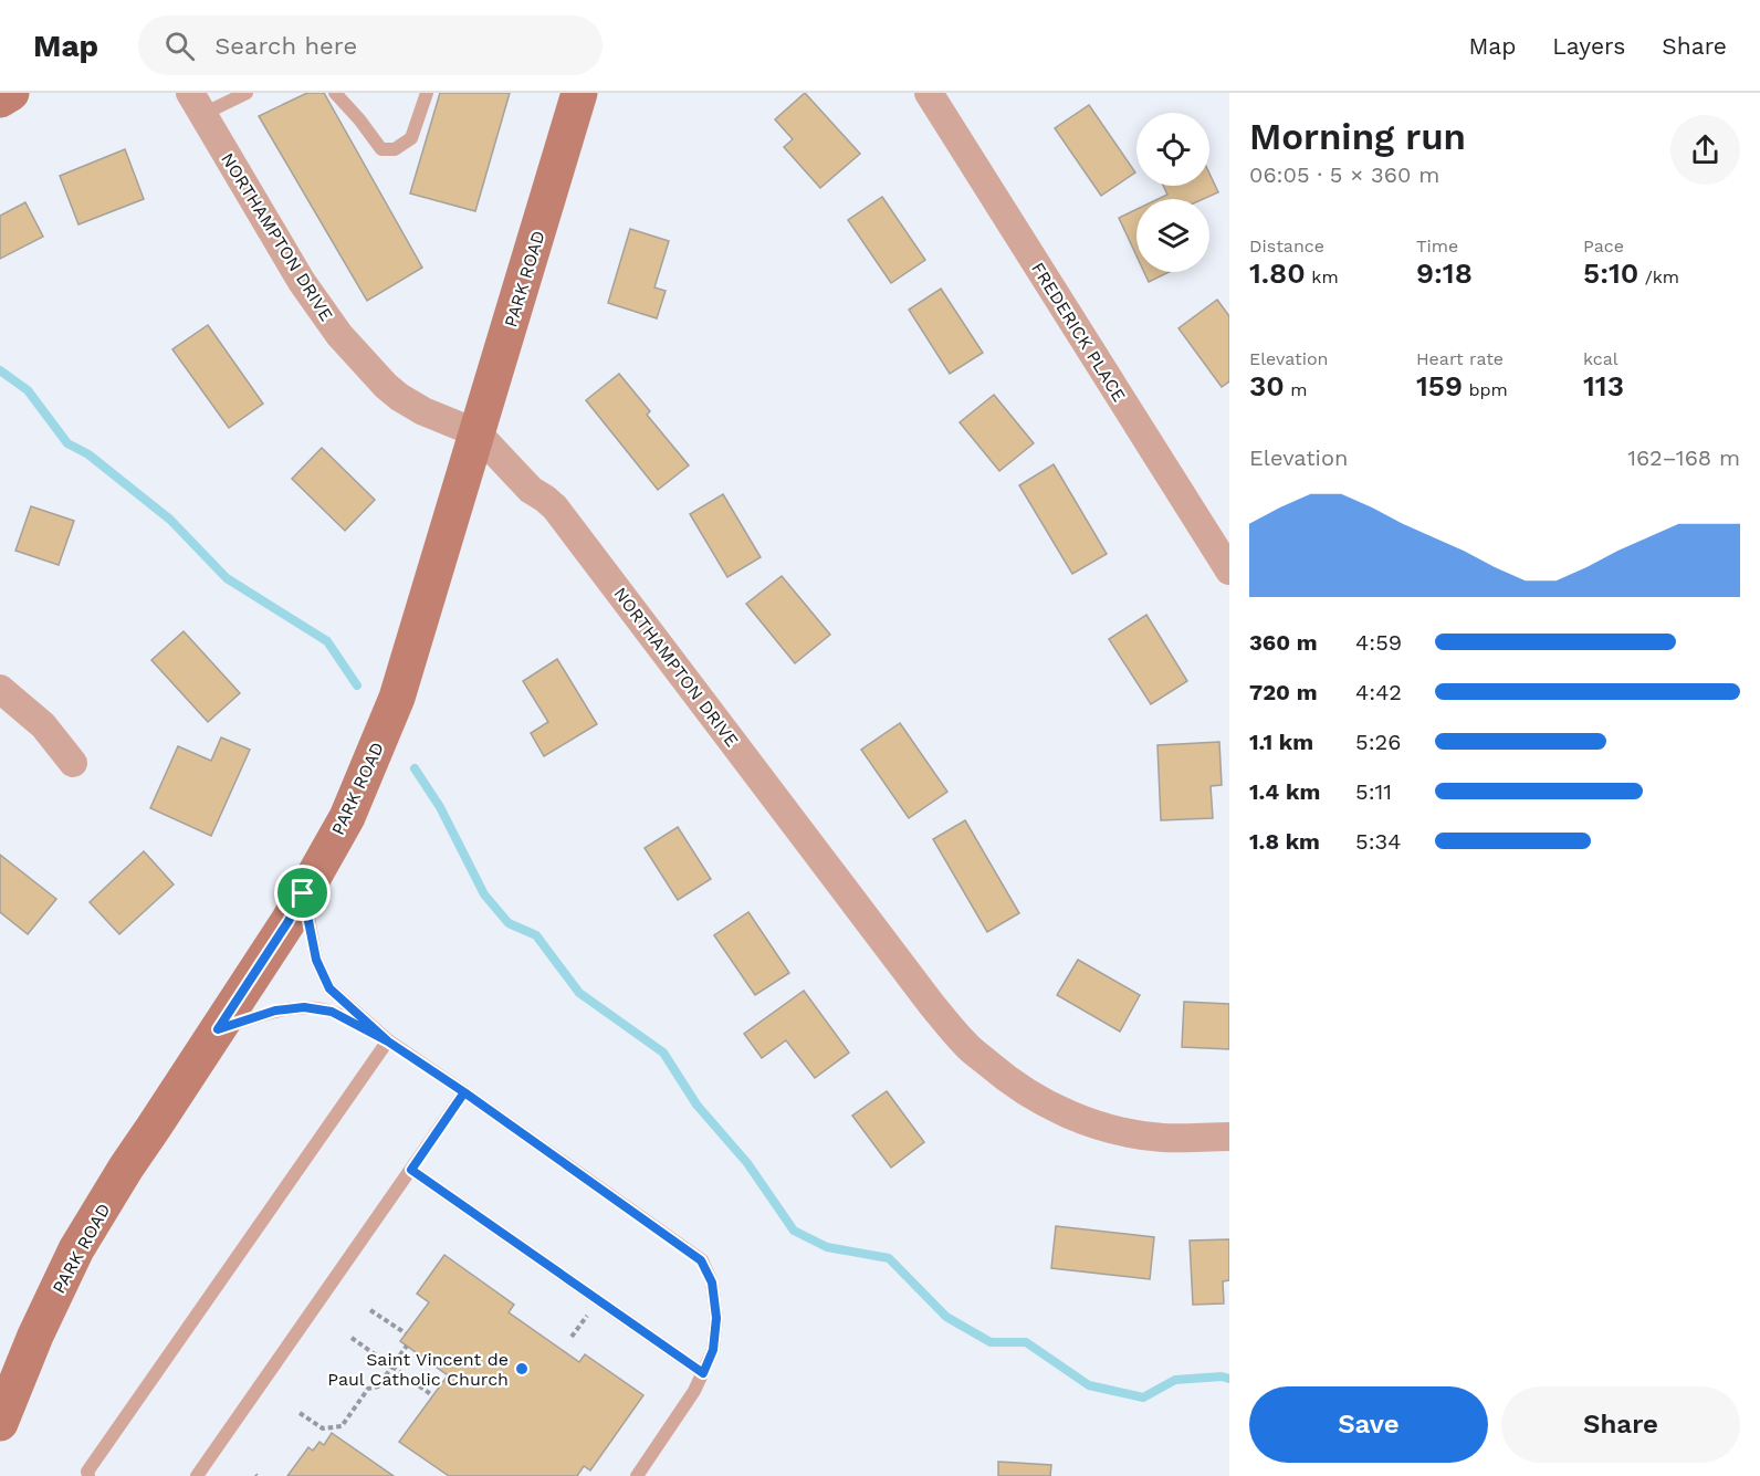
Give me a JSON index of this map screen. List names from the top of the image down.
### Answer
{
  "streets": {
    "main road": ["PARK ROAD"],
    "street": ["NORTHAMPTON DRIVE", "FREDERICK PLACE"]
  },
  "crossings": [
    ["NORTHAMPTON DRIVE", "PARK ROAD"]
  ],
  "places": ["Saint Vincent de Paul Catholic Church"],
  "page": {
    "header": "Map",
    "search": "Search here",
    "nav": ["Map", "Layers", "Share"],
    "heading": ["Morning run", "06:05 · 5 × 360 m"],
    "stats": [
      ["Distance", "1.80 km"],
      ["Time", "9:18"],
      ["Pace", "5:10 /km"],
      ["Elevation", "30 m"],
      ["Heart rate", "159 bpm"],
      ["kcal", "113"]
    ],
    "chart": ["Elevation", "162–168 m"],
    "list": [
      {
        "name": "360 m",
        "note": "4:59"
      },
      {
        "name": "720 m",
        "note": "4:42"
      },
      {
        "name": "1.1 km",
        "note": "5:26"
      },
      {
        "name": "1.4 km",
        "note": "5:11"
      },
      {
        "name": "1.8 km",
        "note": "5:34"
      }
    ],
    "buttons": ["Save", "Share"]
  }
}
